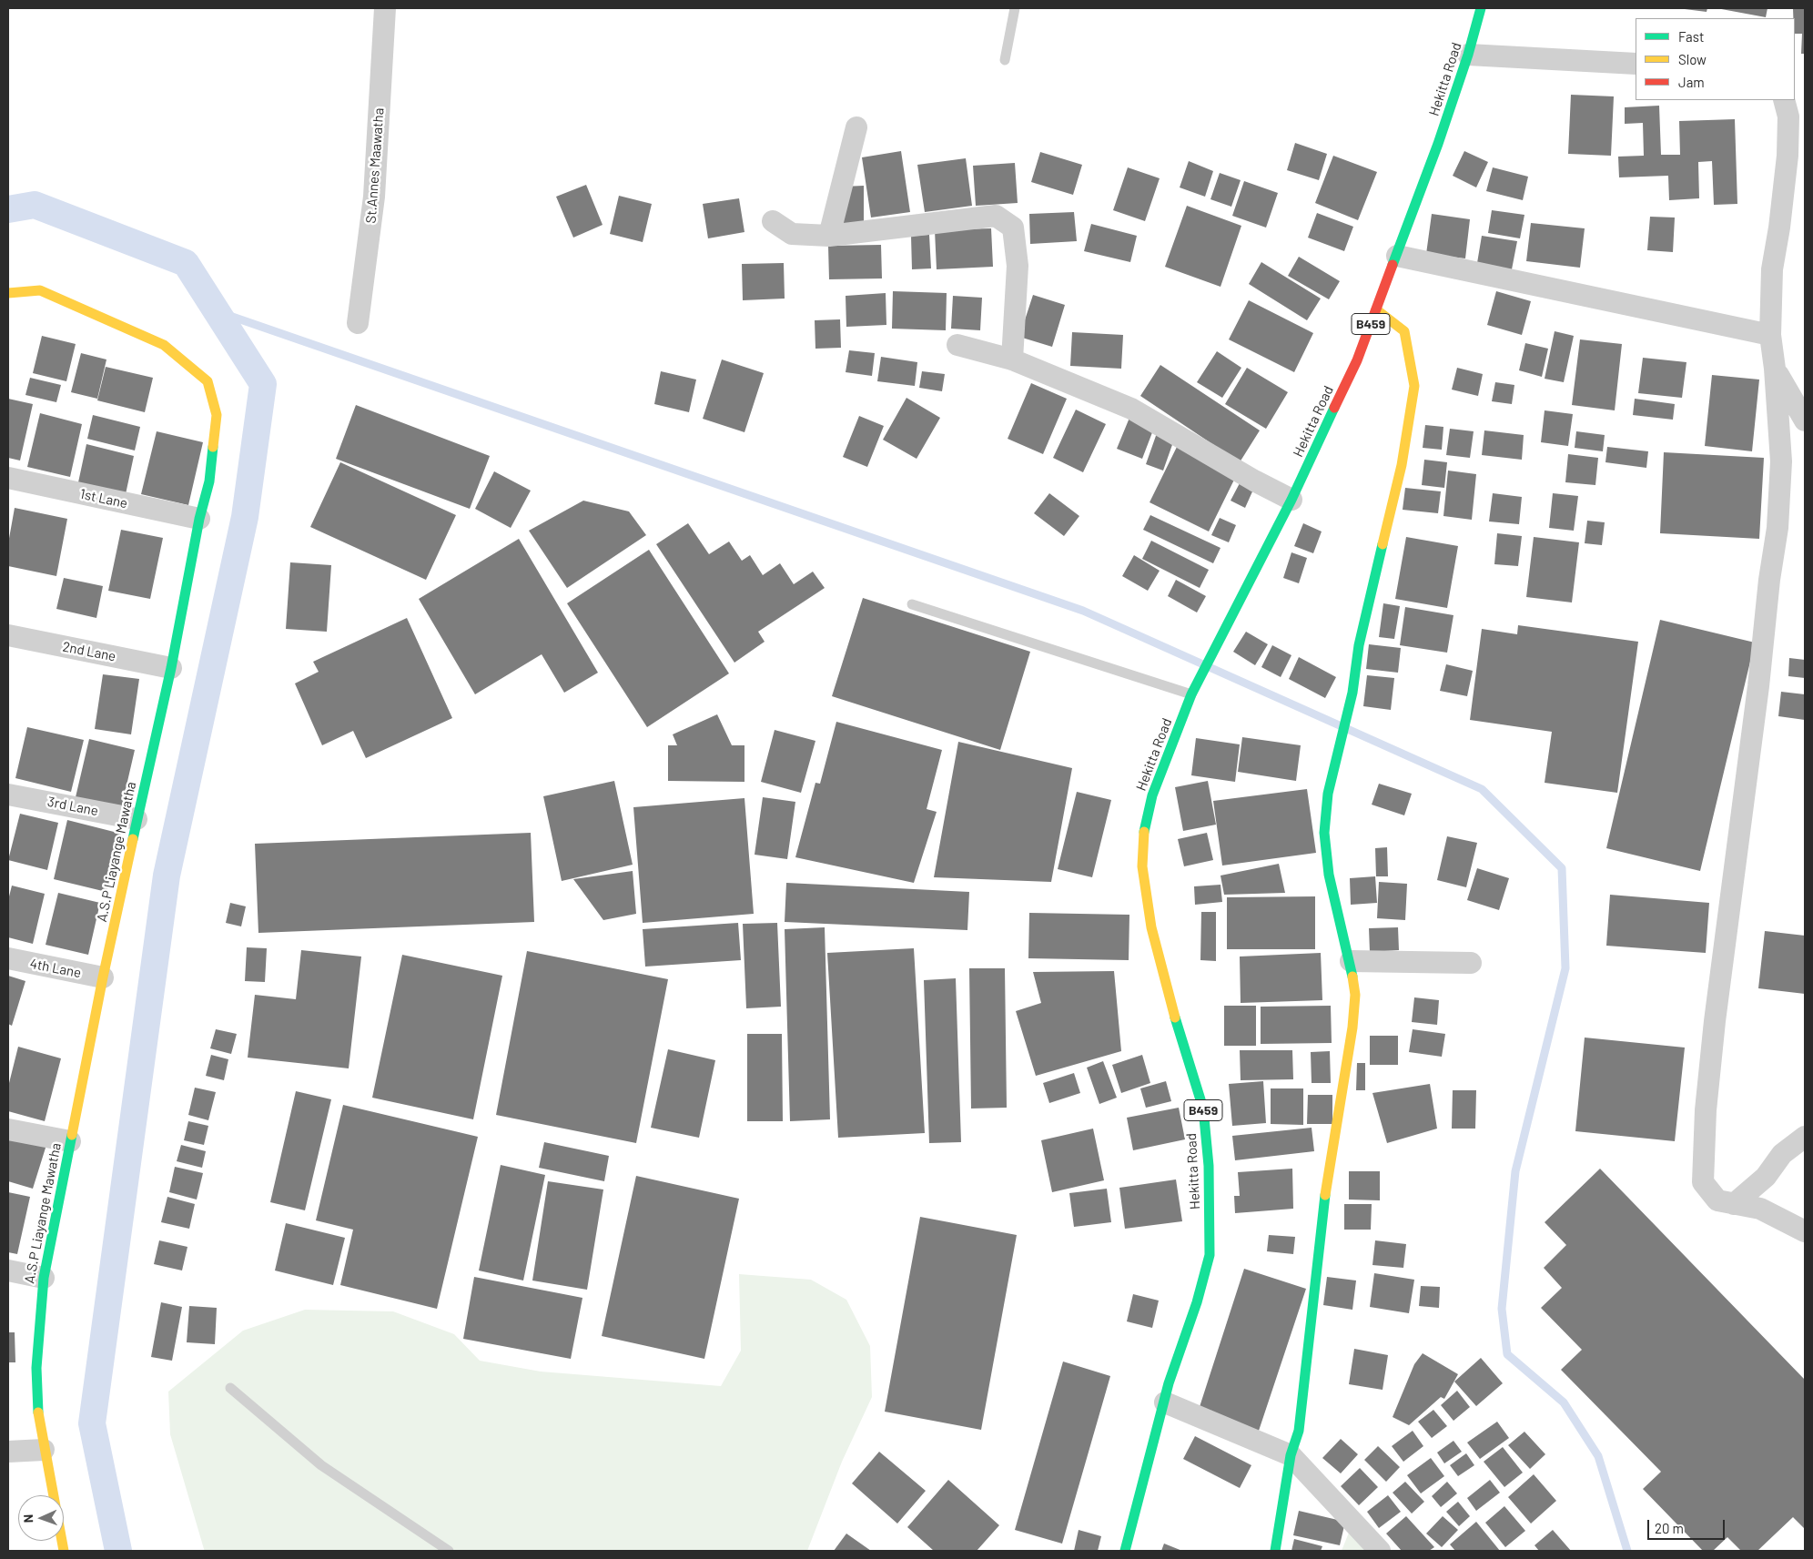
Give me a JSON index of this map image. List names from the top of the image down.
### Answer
{
  "streets": {
    "street": [
      "Hekitta Road",
      "St.Annes Maawatha",
      "B459",
      "1st Lane",
      "2nd Lane",
      "3rd Lane",
      "A.S.P Liayange Mawatha",
      "4th Lane"
    ]
  },
  "crossings": [
    ["1st Lane", "A.S.P Liayange Mawatha"],
    ["2nd Lane", "A.S.P Liayange Mawatha"],
    ["3rd Lane", "A.S.P Liayange Mawatha"],
    ["A.S.P Liayange Mawatha", "4th Lane"]
  ],
  "legend": ["Fast", "Slow", "Jam"],
  "scale_bar": "20 m",
  "north": "left"
}
